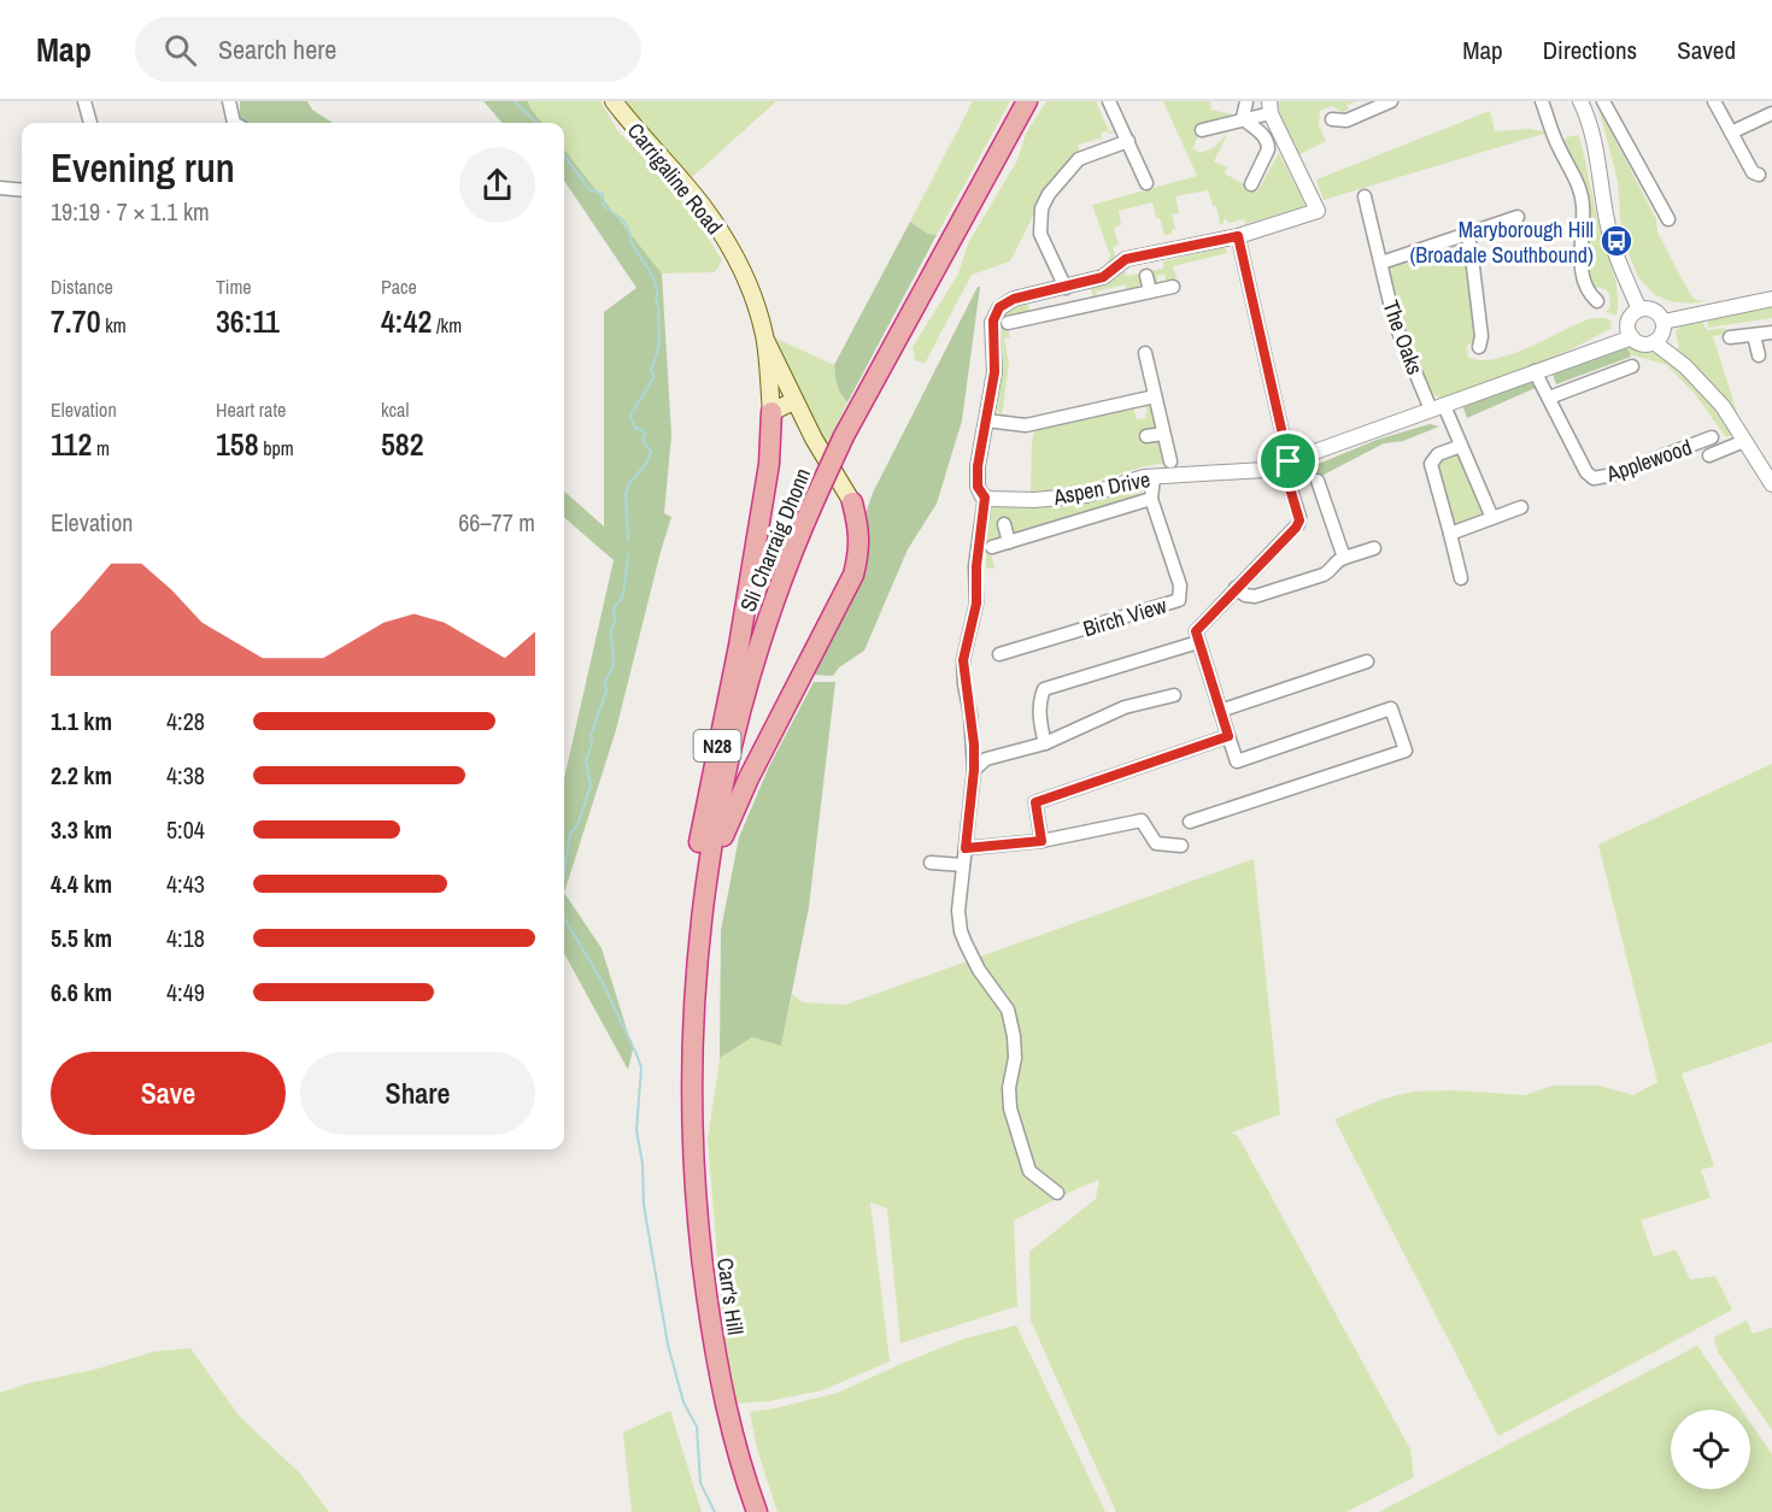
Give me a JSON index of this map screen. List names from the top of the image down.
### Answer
{
  "streets": {
    "highway": ["Sli Charraig Dhonn", "N28", "Carr's Hill"],
    "main road": ["Carrigaline Road"],
    "street": [
      "The Oaks",
      "Applewood",
      "Aspen Drive",
      "Birch View"
    ]
  },
  "crossings": [
    ["Carrigaline Road", "N28"],
    ["Aspen Drive", "Birch View"],
    ["Sli Charraig Dhonn", "N28"],
    ["Sli Charraig Dhonn", "Carr's Hill"],
    ["N28", "Carr's Hill"]
  ],
  "places": {
    "bus stop": ["Maryborough Hill (Broadale Southbound)"]
  },
  "page": {
    "header": "Map",
    "search": "Search here",
    "nav": ["Map", "Directions", "Saved"],
    "heading": ["Evening run", "19:19 · 7 × 1.1 km"],
    "stats": [
      ["Distance", "7.70 km"],
      ["Time", "36:11"],
      ["Pace", "4:42 /km"],
      ["Elevation", "112 m"],
      ["Heart rate", "158 bpm"],
      ["kcal", "582"]
    ],
    "chart": ["Elevation", "66–77 m"],
    "list": [
      {
        "name": "1.1 km",
        "note": "4:28"
      },
      {
        "name": "2.2 km",
        "note": "4:38"
      },
      {
        "name": "3.3 km",
        "note": "5:04"
      },
      {
        "name": "4.4 km",
        "note": "4:43"
      },
      {
        "name": "5.5 km",
        "note": "4:18"
      },
      {
        "name": "6.6 km",
        "note": "4:49"
      }
    ],
    "buttons": ["Save", "Share"]
  }
}
